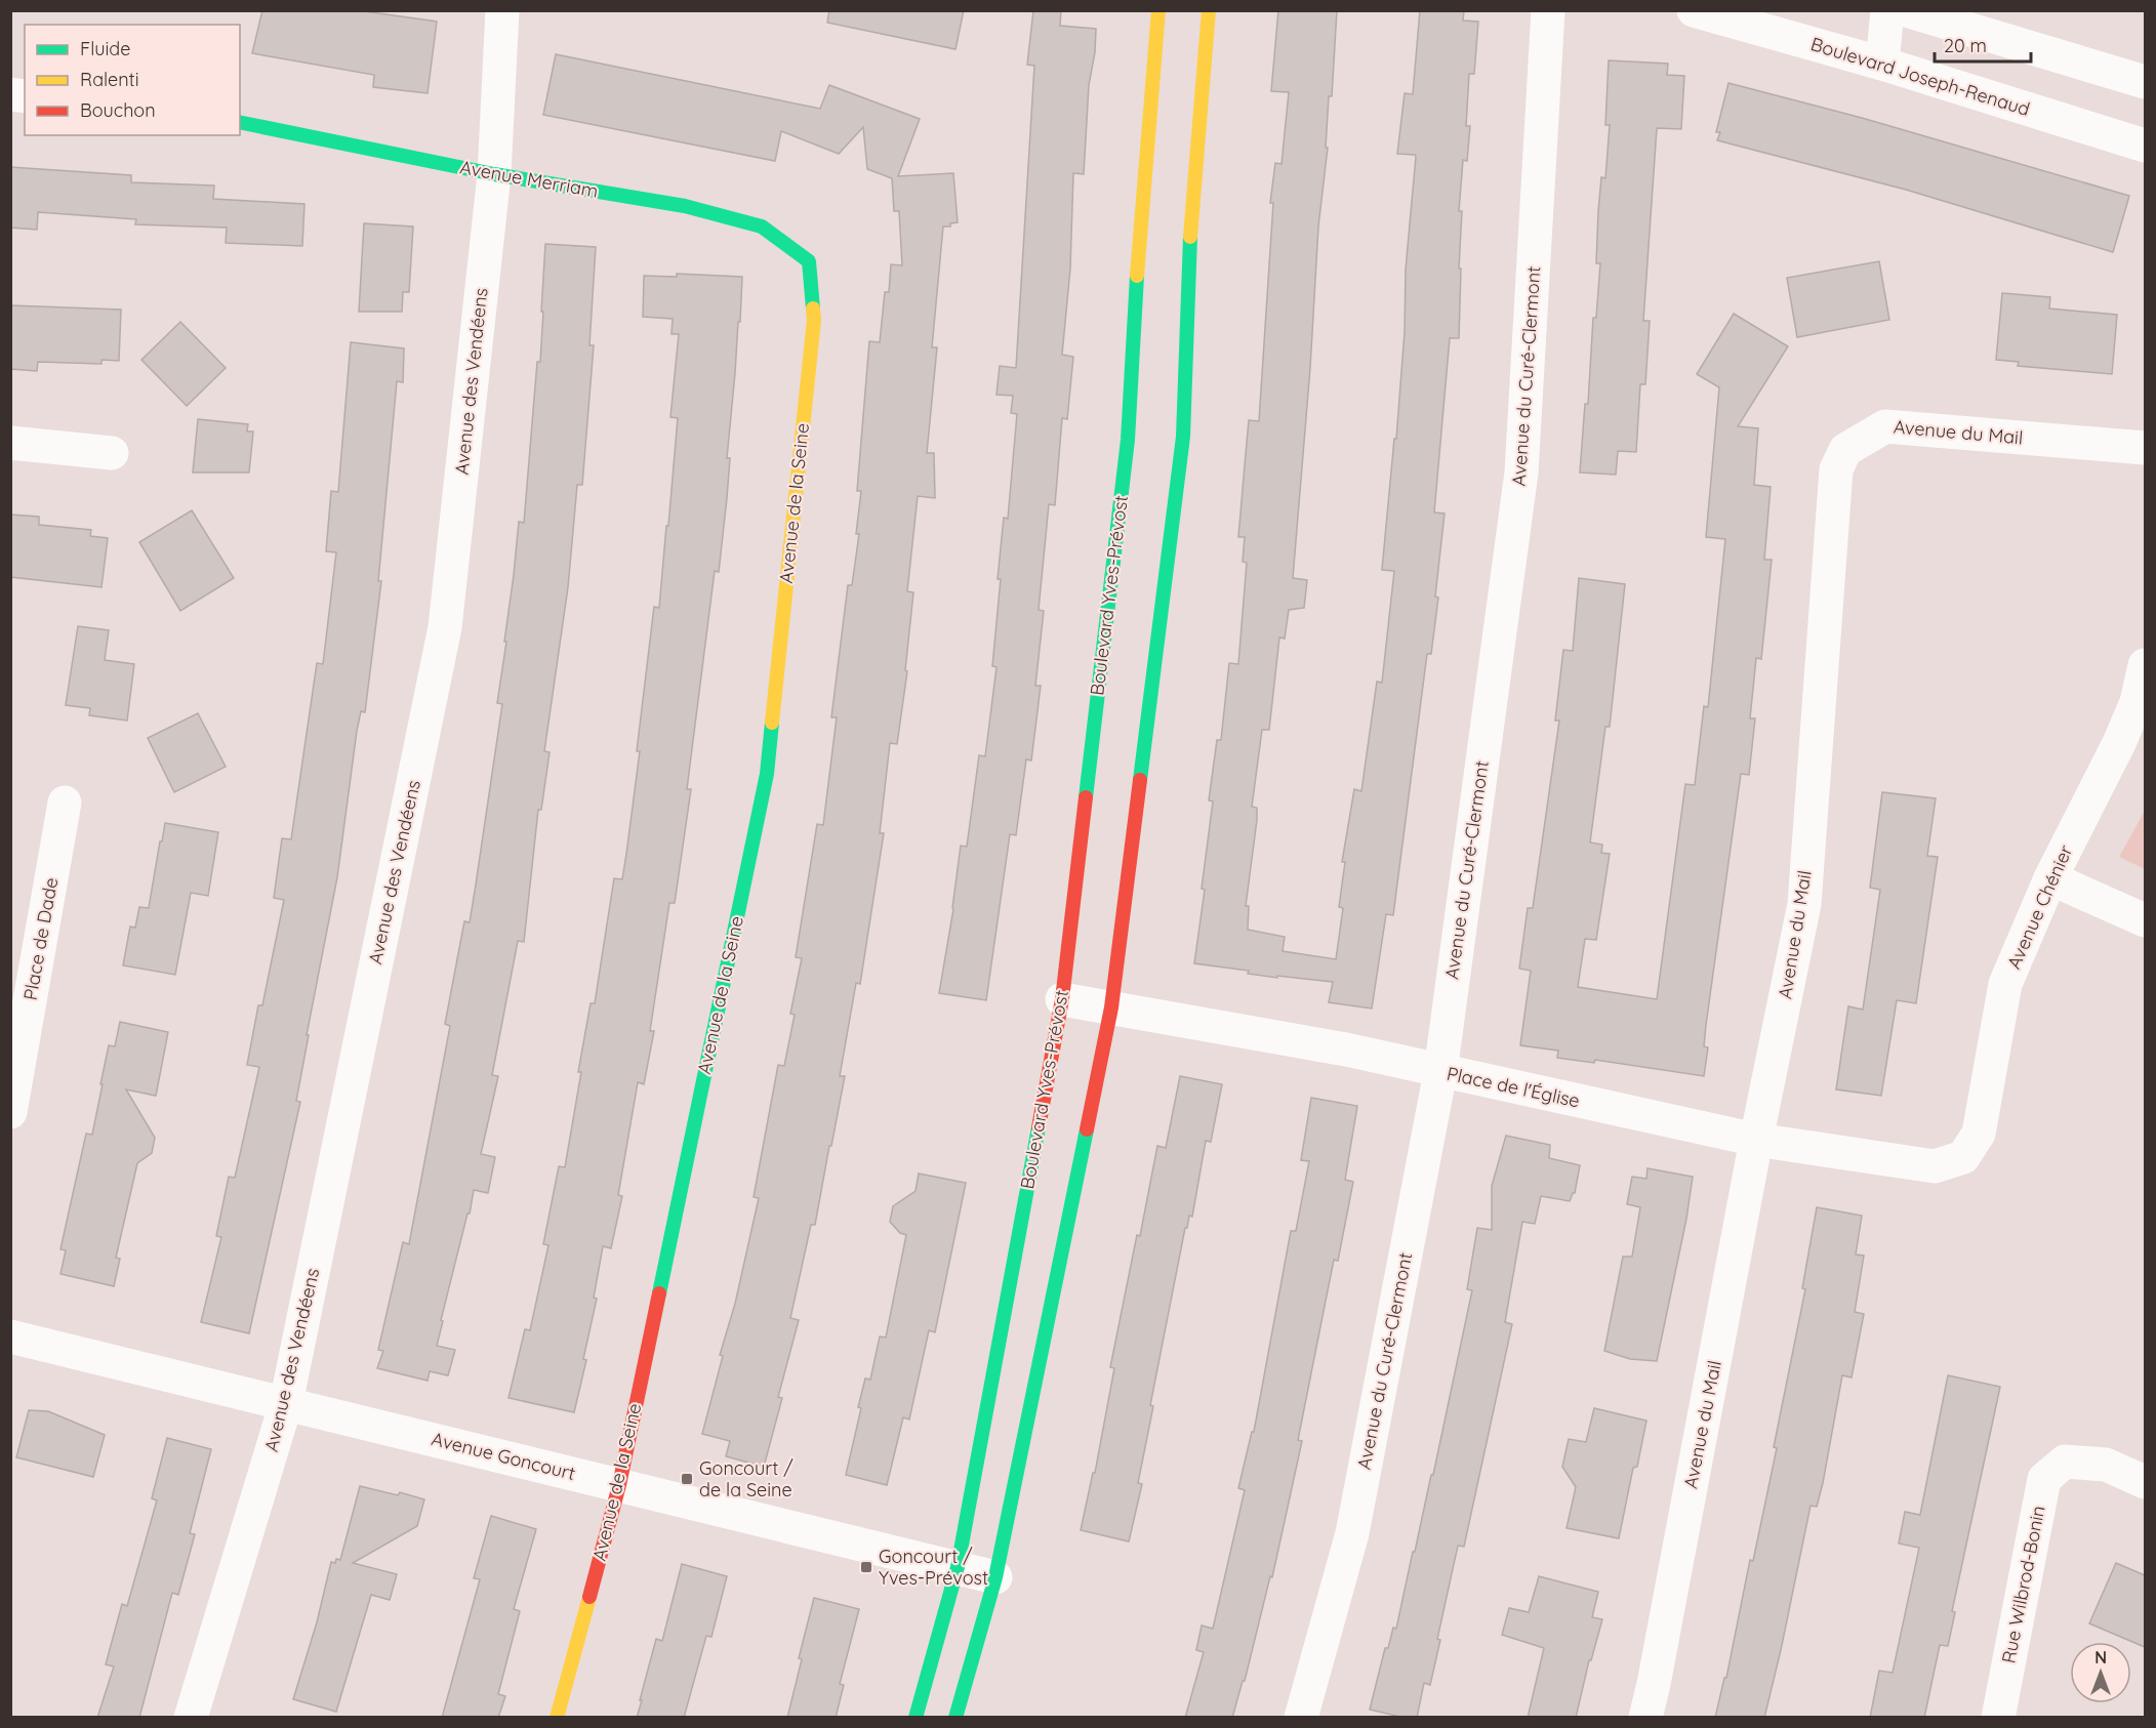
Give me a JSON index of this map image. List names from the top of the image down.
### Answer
{
  "streets": {
    "street": [
      "Boulevard Joseph-Renaud",
      "Avenue Merriam",
      "Avenue du Curé-Clermont",
      "Avenue des Vendéens",
      "Avenue du Mail",
      "Avenue de la Seine",
      "Boulevard Yves-Prévost",
      "Avenue Chénier",
      "Place de Dade",
      "Place de l'Église",
      "Avenue Goncourt",
      "Rue Wilbrod-Bonin"
    ]
  },
  "crossings": [
    ["Avenue Merriam", "Avenue des Vendéens"],
    ["Avenue Merriam", "Avenue de la Seine"],
    ["Avenue du Curé-Clermont", "Place de l'Église"],
    ["Avenue des Vendéens", "Avenue Goncourt"],
    ["Avenue du Mail", "Place de l'Église"],
    ["Avenue de la Seine", "Avenue Goncourt"],
    ["Boulevard Yves-Prévost", "Place de l'Église"],
    ["Boulevard Yves-Prévost", "Avenue Goncourt"],
    ["Avenue Chénier", "Place de l'Église"]
  ],
  "places": {
    "transit": ["Goncourt / de la Seine", "Goncourt / Yves-Prévost"]
  },
  "legend": ["Fluide", "Ralenti", "Bouchon"],
  "scale_bar": "20 m",
  "north": "top"
}
